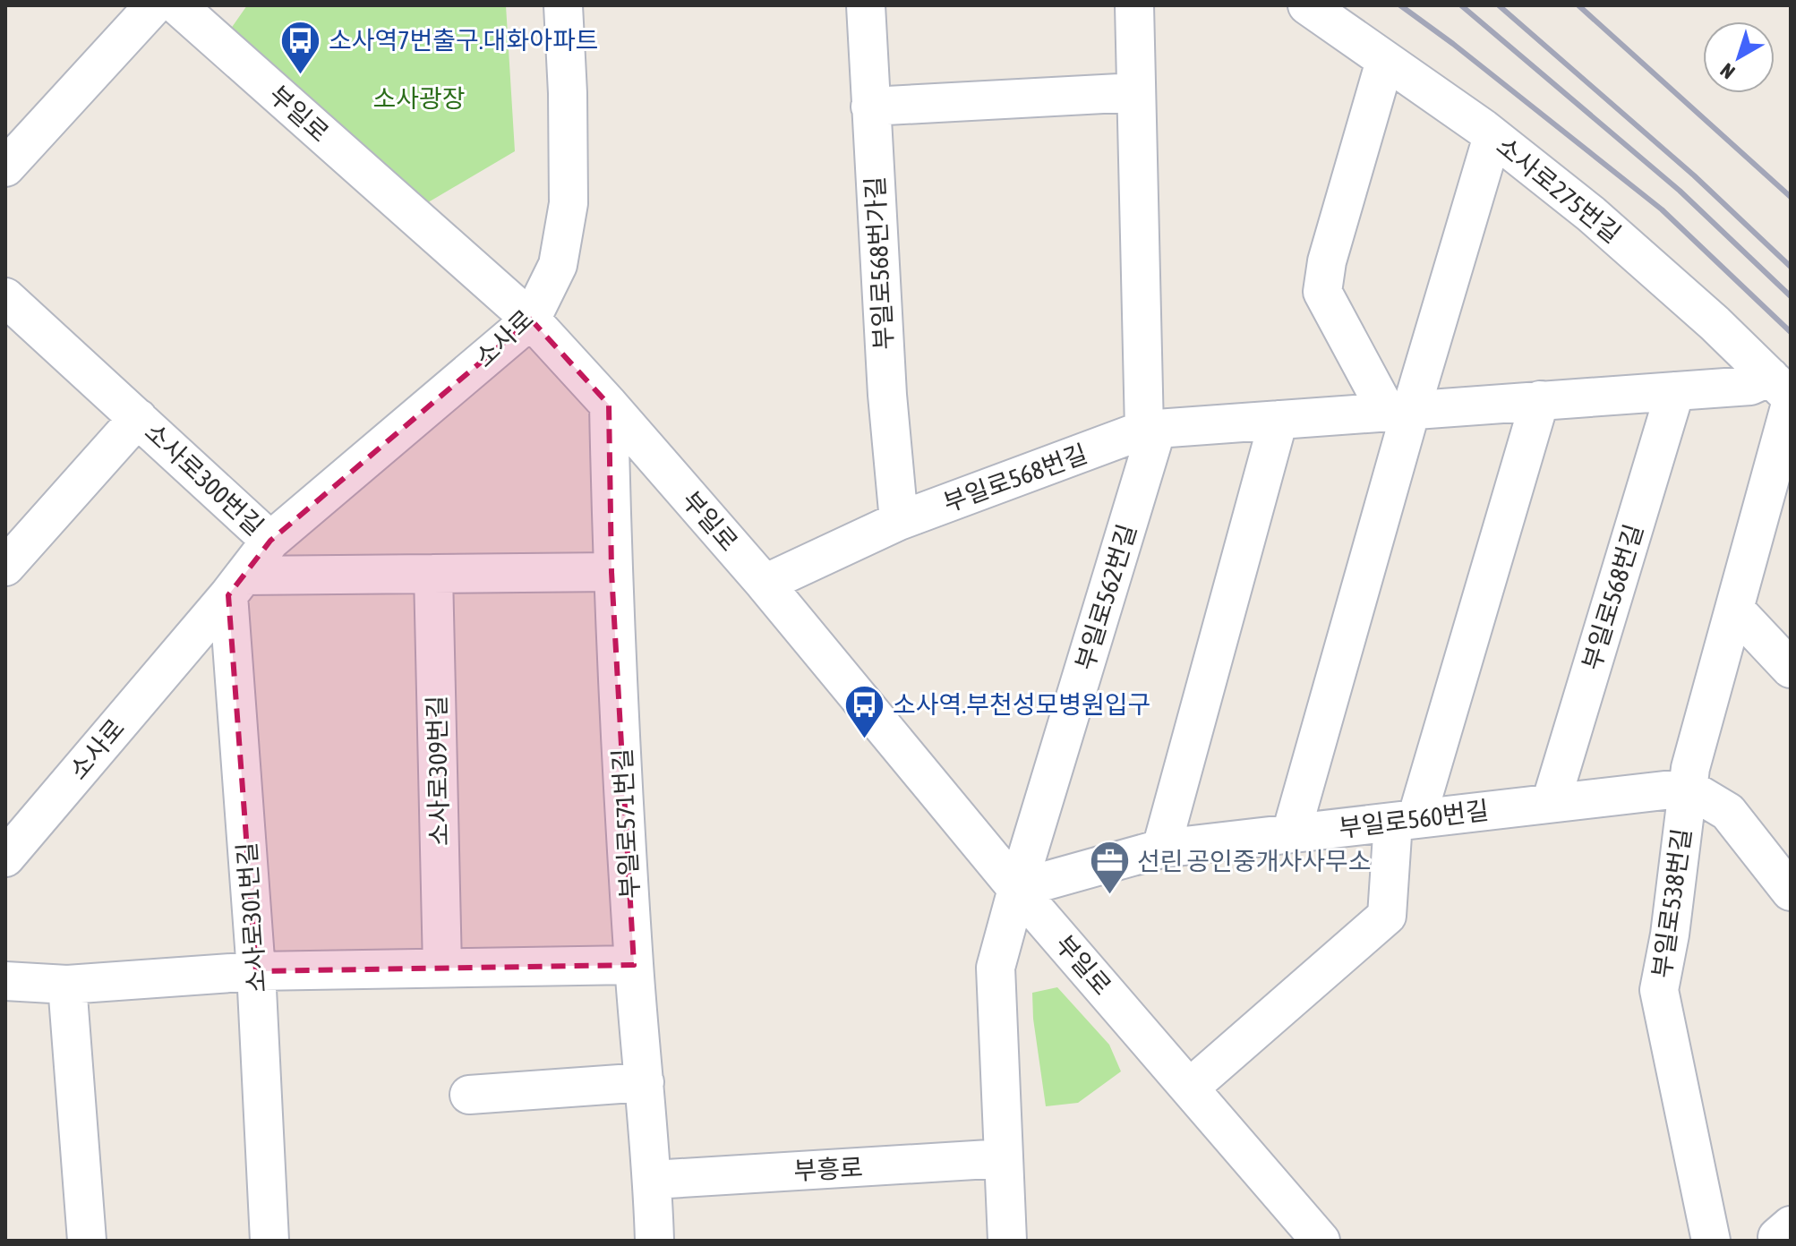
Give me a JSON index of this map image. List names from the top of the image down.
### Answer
{
  "streets": {
    "street": [
      "부일로",
      "소사로275번길",
      "부일로568번가길",
      "소사로",
      "부일로568번길",
      "소사로300번길",
      "부일로562번길",
      "소사로309번길",
      "부일로560번길",
      "부일로571번길",
      "부일로538번길",
      "소사로301번길",
      "부흥로"
    ]
  },
  "crossings": [
    ["부일로", "소사로"],
    ["부일로", "부일로568번길"],
    ["부일로", "부일로562번길"],
    ["부일로", "부일로560번길"],
    ["부일로", "부일로571번길"],
    ["소사로275번길", "부일로568번길"],
    ["소사로275번길", "부일로538번길"],
    ["부일로568번가길", "부일로568번길"],
    ["소사로", "소사로300번길"],
    ["소사로", "소사로301번길"],
    ["부일로568번길", "부일로562번길"],
    ["부일로568번길", "부일로560번길"],
    ["부일로568번길", "부일로538번길"],
    ["부일로562번길", "부일로560번길"],
    ["부일로560번길", "부일로538번길"],
    ["부일로571번길", "부흥로"]
  ],
  "parks": ["소사광장"],
  "places": {
    "bus stop": ["소사역7번출구.대화아파트", "소사역.부천성모병원입구"],
    "office": ["선린 공인중개사사무소"]
  },
  "north": "bottom left"
}
